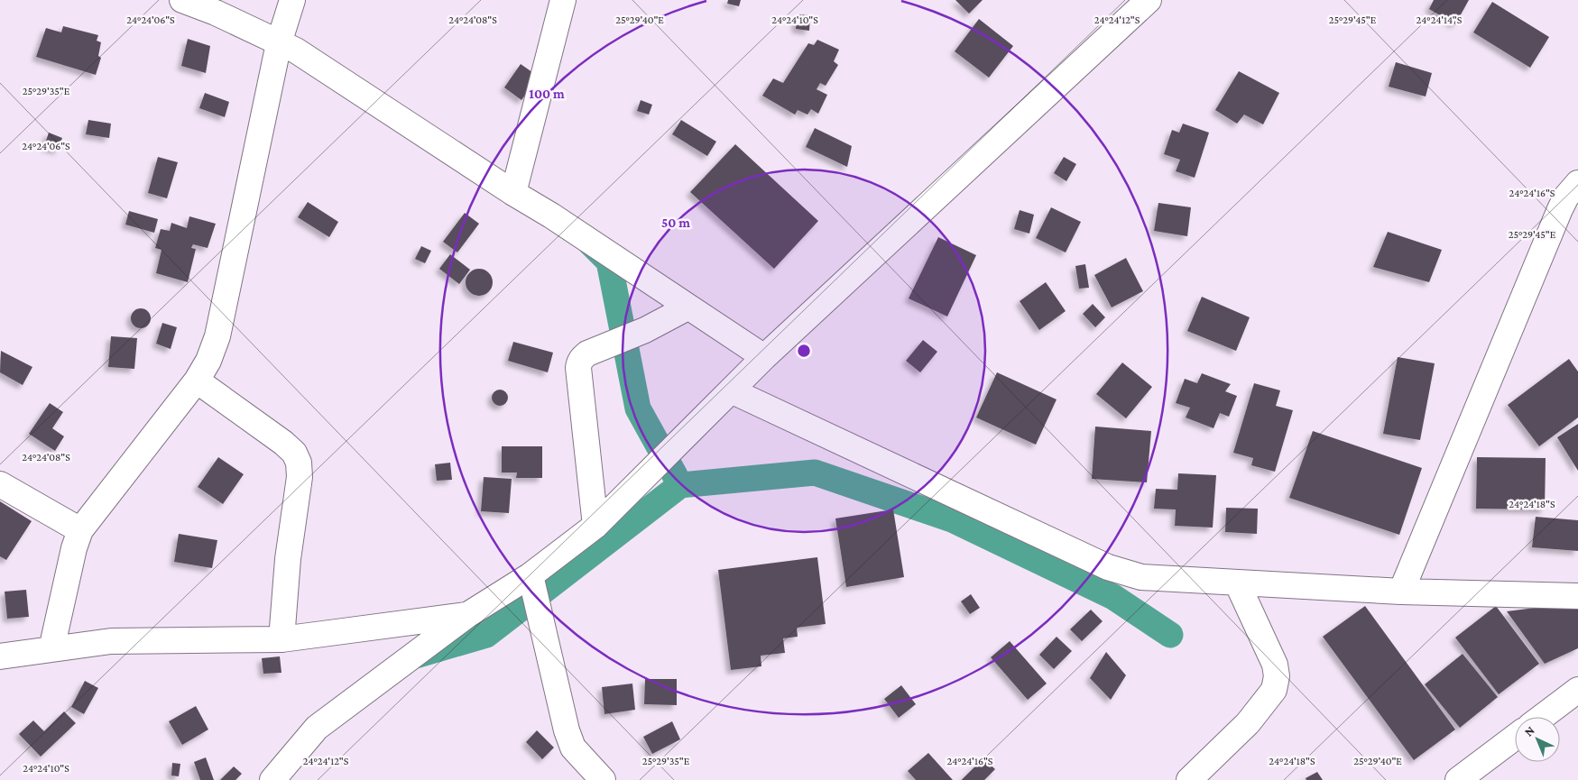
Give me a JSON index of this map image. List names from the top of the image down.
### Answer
{
  "north": "top left",
  "coordinates": [
    "24°24'06\"S",
    "24°24'08\"S",
    "24°24'10\"S",
    "24°24'12\"S",
    "24°24'14\"S",
    "25°29'45\"E",
    "25°29'40\"E",
    "25°29'35\"E",
    "24°24'16\"S",
    "24°24'18\"S"
  ],
  "rings": ["100 m", "50 m"]
}
